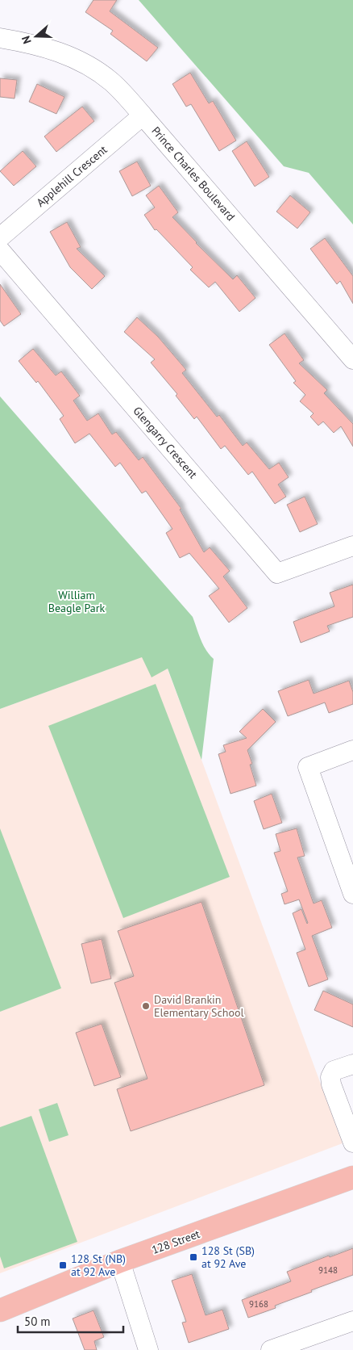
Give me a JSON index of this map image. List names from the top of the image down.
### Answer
{
  "streets": {
    "main road": ["128 Street"],
    "street": ["Prince Charles Boulevard", "Applehill Crescent", "Glengarry Crescent"]
  },
  "crossings": [
    ["Prince Charles Boulevard", "Applehill Crescent"]
  ],
  "parks": ["William Beagle Park"],
  "places": {
    "other": ["David Brankin Elementary School"],
    "transit": ["128 St (SB) at 92 Ave", "128 St (NB) at 92 Ave"]
  },
  "house_numbers": ["9148", "9168"],
  "scale_bar": "50 m",
  "north": "left"
}
